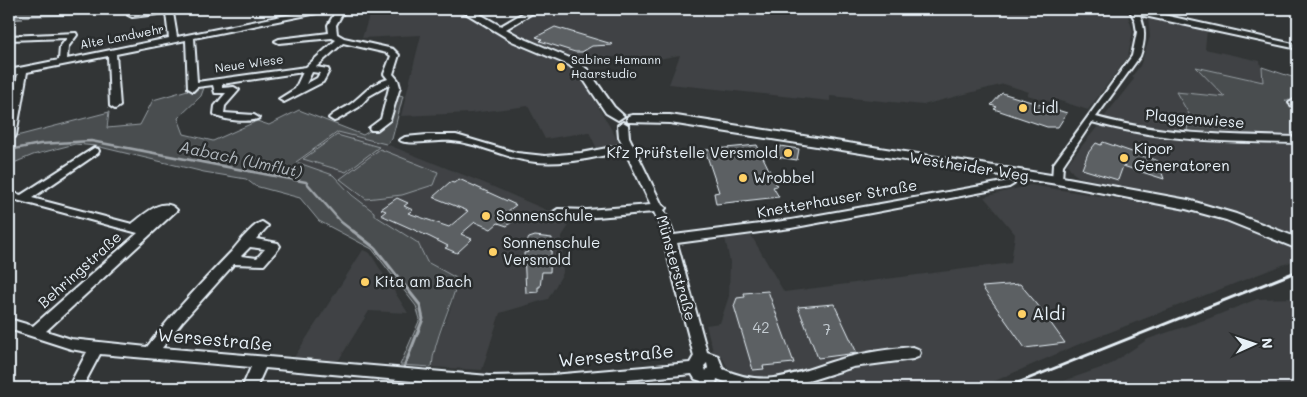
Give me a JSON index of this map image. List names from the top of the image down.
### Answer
{
  "streets": {
    "main road": ["Westheider Weg", "Münsterstraße"],
    "street": [
      "Alte Landwehr",
      "Neue Wiese",
      "Plaggenwiese",
      "Knetterhauser Straße",
      "Behringstraße",
      "Wersestraße"
    ]
  },
  "crossings": [
    ["Alte Landwehr", "Neue Wiese"],
    ["Westheider Weg", "Münsterstraße"],
    ["Knetterhauser Straße", "Münsterstraße"],
    ["Münsterstraße", "Wersestraße"],
    ["Behringstraße", "Wersestraße"]
  ],
  "water": ["Aabach (Umflut)"],
  "places": [
    "Sabine Hamann Haarstudio",
    "Lidl",
    "Kfz Prüfstelle Versmold",
    "Kipor Generatoren",
    "Wrobbel",
    "Sonnenschule",
    "Sonnenschule Versmold",
    "Kita am Bach",
    "Aldi"
  ],
  "house_numbers": ["42", "7"],
  "north": "right"
}
